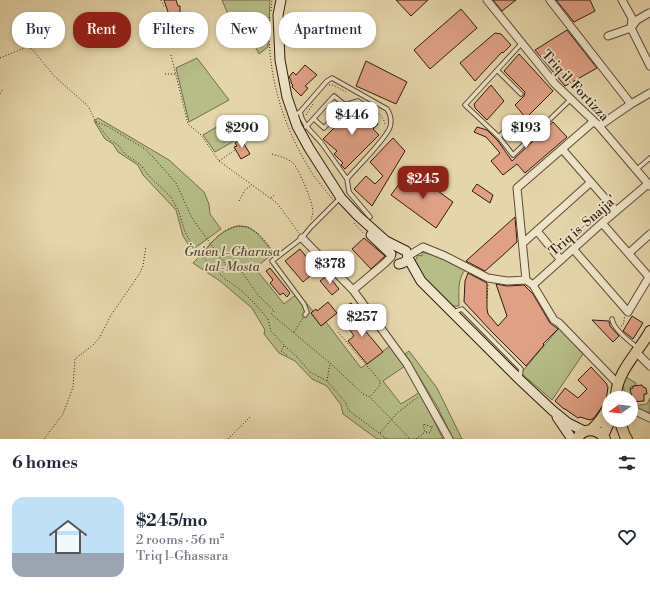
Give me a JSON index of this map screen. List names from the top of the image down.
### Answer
{
  "streets": {
    "street": ["Triq il-Fortizza", "Triq is-Snajja'"]
  },
  "crossings": [
    ["Triq il-Fortizza", "Triq is-Snajja'"]
  ],
  "parks": ["Ġnien l-Għarusa tal-Mosta"],
  "north": "left",
  "page": {
    "chip": [
      "Buy",
      "Rent",
      "Filters",
      "New",
      "Apartment"
    ],
    "price": [
      "$446",
      "$290",
      "$193",
      "$245",
      "$378",
      "$257"
    ],
    "heading": "6 homes",
    "list": [
      {
        "name": "$245/mo",
        "note": "2 rooms · 56 m² · Triq l-Għassara"
      }
    ]
  }
}
